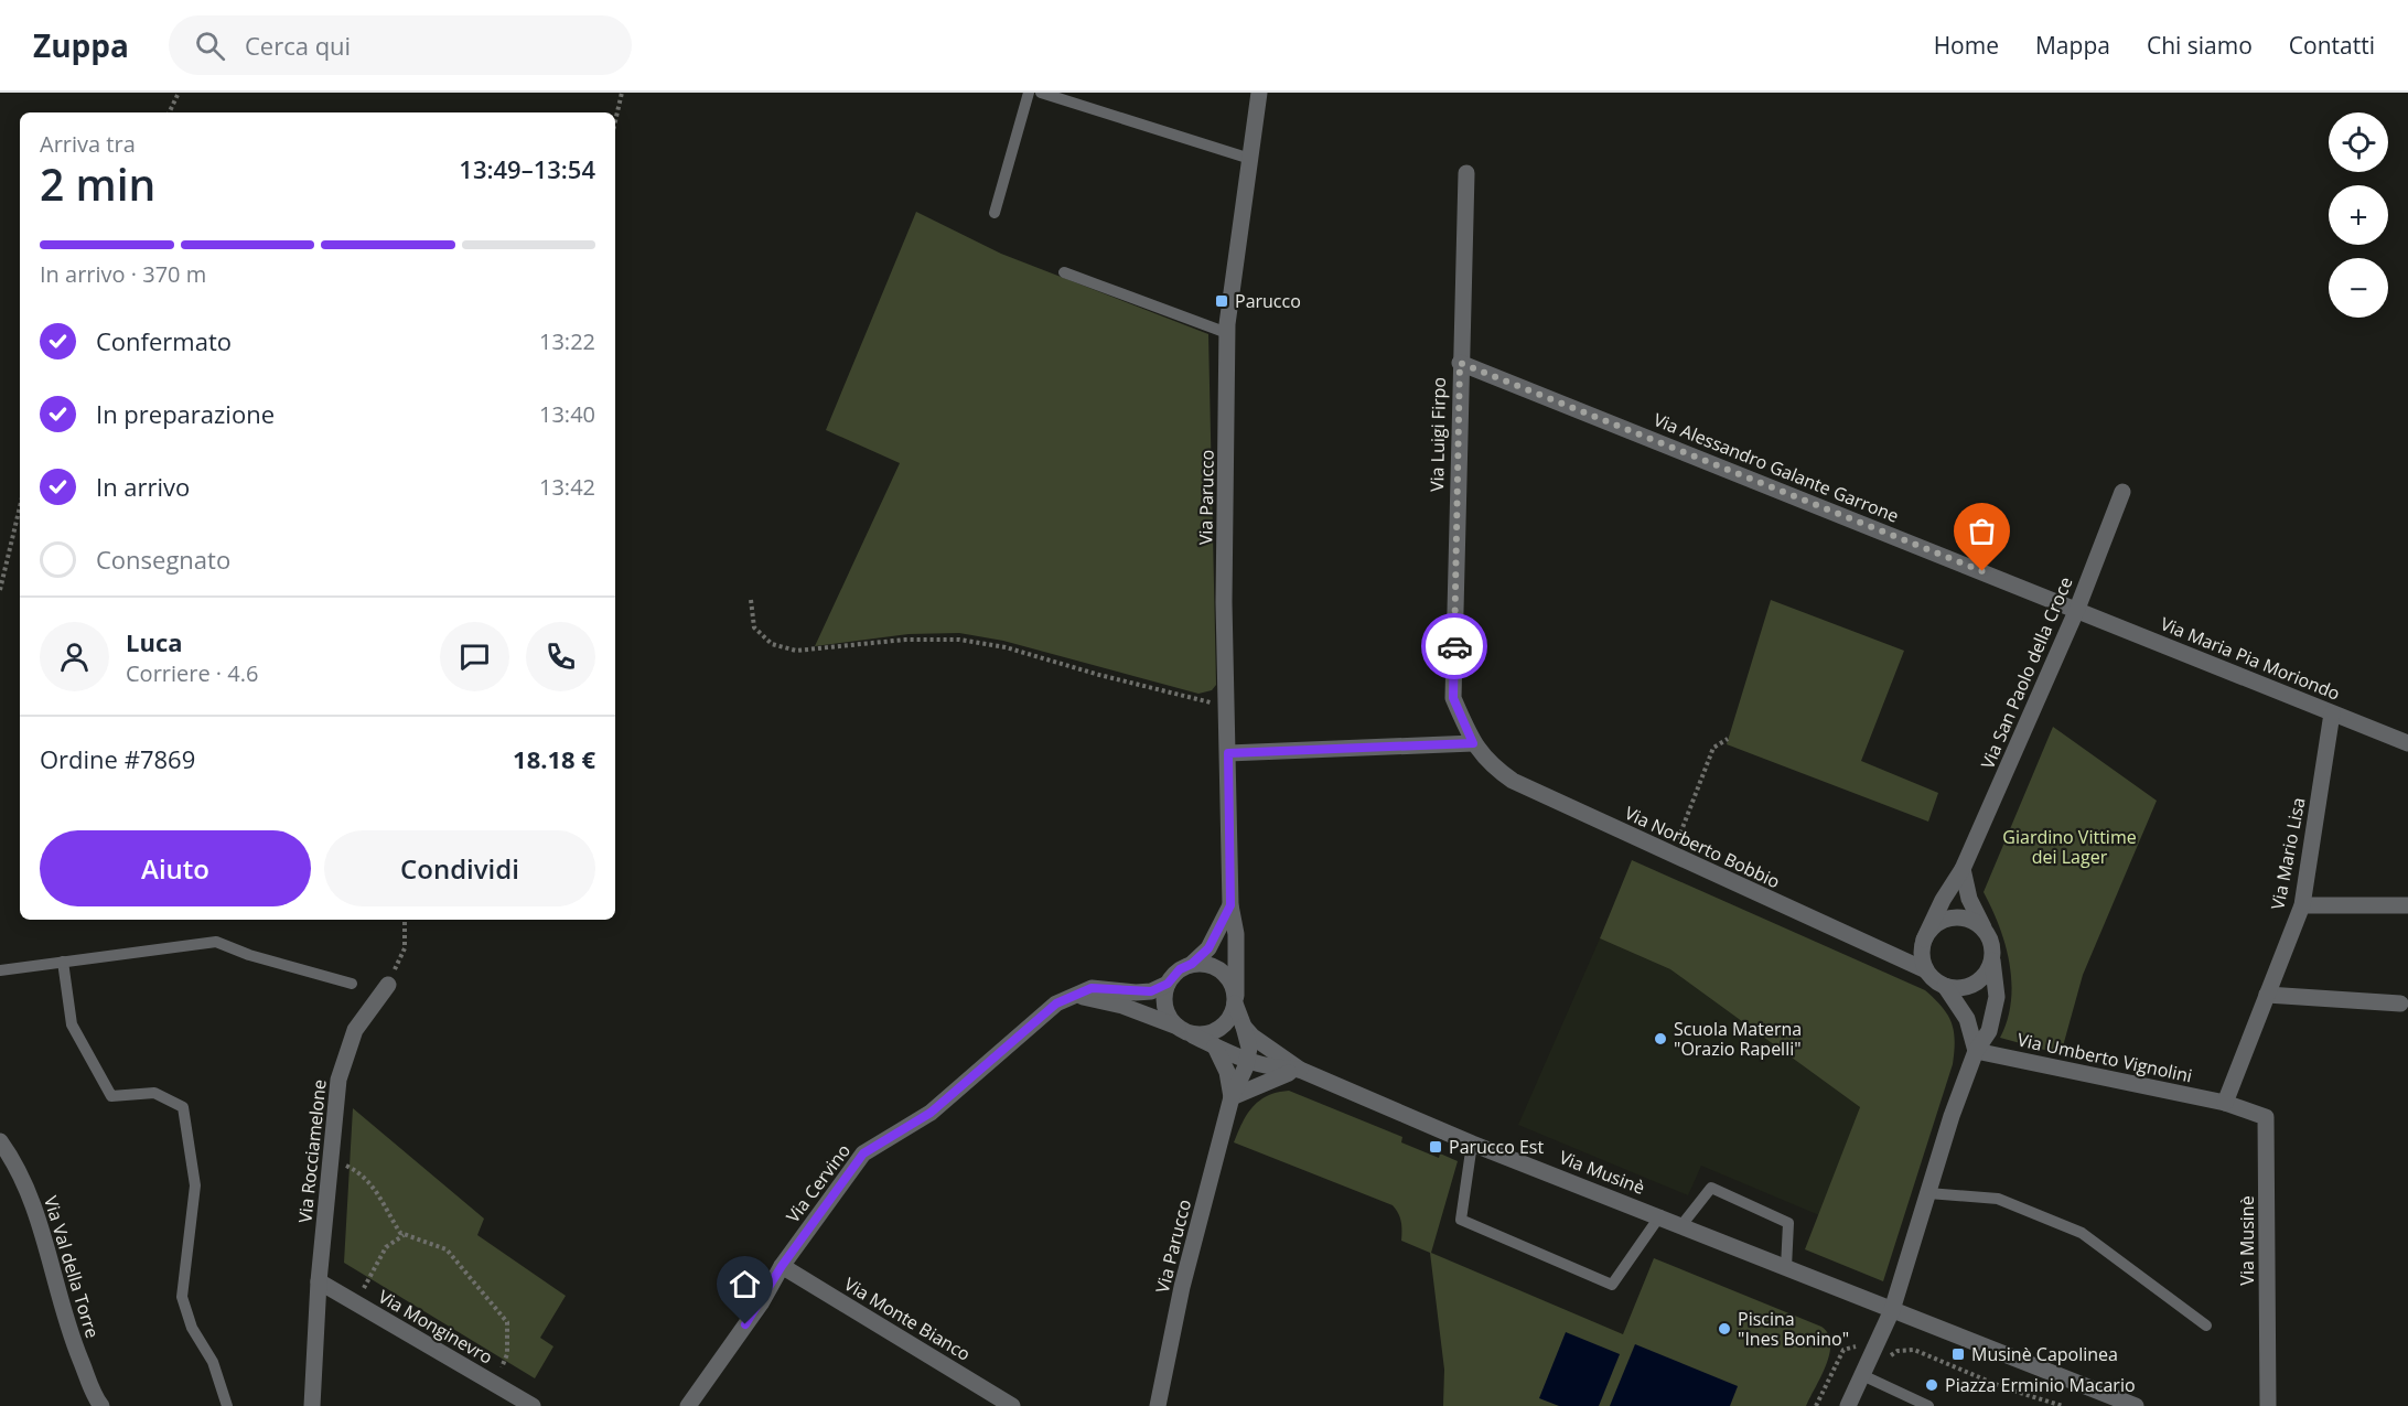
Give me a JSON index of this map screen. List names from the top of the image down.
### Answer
{
  "streets": {
    "street": [
      "Via Luigi Firpo",
      "Via Alessandro Galante Garrone",
      "Via Parucco",
      "Via Maria Pia Moriondo",
      "Via San Paolo della Croce",
      "Via Norberto Bobbio",
      "Via Mario Lisa",
      "Via Umberto Vignolini",
      "Via Rocciamelone",
      "Via Musinè",
      "Via Cervino",
      "Via Val della Torre",
      "Via Monte Bianco",
      "Via Monginevro"
    ]
  },
  "crossings": [
    ["Via Luigi Firpo", "Via Alessandro Galante Garrone"],
    ["Via Luigi Firpo", "Via Norberto Bobbio"],
    ["Via Alessandro Galante Garrone", "Via Maria Pia Moriondo"],
    ["Via Alessandro Galante Garrone", "Via San Paolo della Croce"],
    ["Via Parucco", "Via Cervino"],
    ["Via Maria Pia Moriondo", "Via San Paolo della Croce"],
    ["Via Maria Pia Moriondo", "Via Mario Lisa"],
    ["Via San Paolo della Croce", "Via Norberto Bobbio"],
    ["Via Mario Lisa", "Via Umberto Vignolini"],
    ["Via Mario Lisa", "Via Musinè"],
    ["Via Umberto Vignolini", "Via Musinè"],
    ["Via Rocciamelone", "Via Monginevro"],
    ["Via Cervino", "Via Monte Bianco"]
  ],
  "parks": ["Giardino Vittime dei Lager"],
  "places": {
    "transit": ["Parucco", "Parucco Est", "Musinè Capolinea"],
    "other": ["Scuola Materna \"Orazio Rapelli\"", "Piscina \"Ines Bonino\"", "Piazza Erminio Macario"]
  },
  "page": {
    "header": "Zuppa",
    "search": "Cerca qui",
    "nav": [
      "Home",
      "Mappa",
      "Chi siamo",
      "Contatti"
    ],
    "map_buttons": ["+", "−"],
    "heading": ["2 min", "Arriva tra", "13:49–13:54"],
    "panel": [
      "Luca",
      "Corriere · 4.6",
      "Ordine #7869",
      "18.18 €"
    ],
    "bar": "In arrivo · 370 m",
    "list": [
      ["Confermato", "13:22"],
      ["In preparazione", "13:40"],
      ["In arrivo", "13:42"],
      "Consegnato"
    ],
    "buttons": ["Aiuto", "Condividi"]
  }
}
